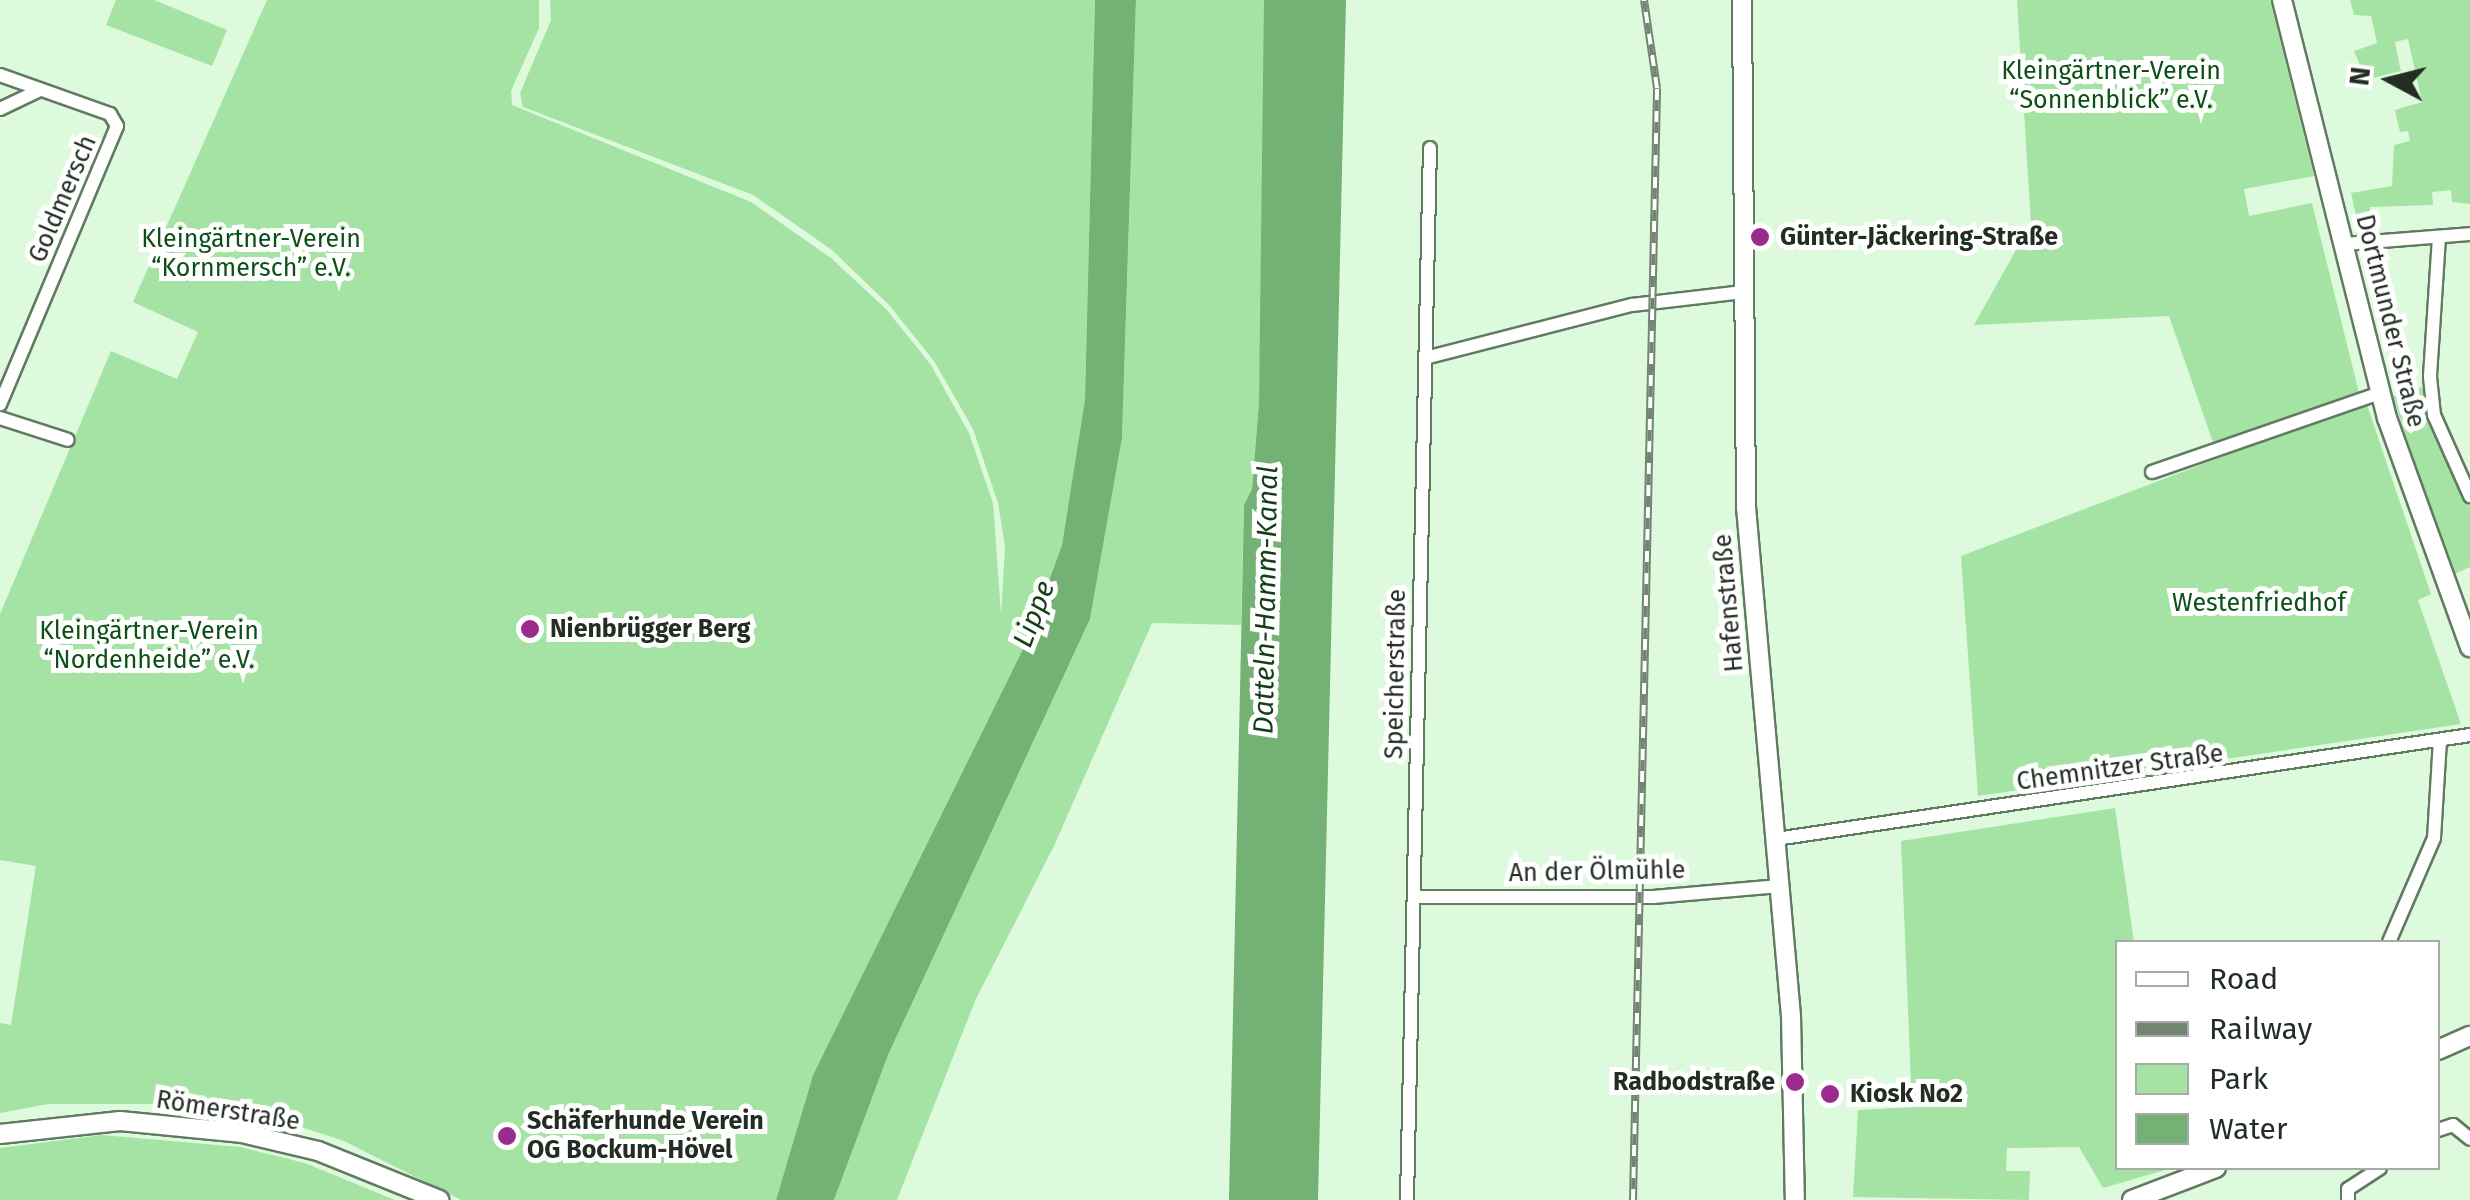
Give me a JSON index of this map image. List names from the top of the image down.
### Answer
{
  "streets": {
    "main road": ["Dortmunder Straße", "Hafenstraße", "Römerstraße"],
    "street": [
      "Goldmersch",
      "Speicherstraße",
      "Chemnitzer Straße",
      "An der Ölmühle"
    ]
  },
  "crossings": [
    ["Hafenstraße", "Chemnitzer Straße"],
    ["Hafenstraße", "An der Ölmühle"],
    ["Speicherstraße", "An der Ölmühle"]
  ],
  "water": ["Datteln-Hamm-Kanal", "Lippe"],
  "parks": [
    "Kleingärtner-Verein “Sonnenblick” e.V.",
    "Kleingärtner-Verein “Kornmersch” e.V.",
    "Westenfriedhof",
    "Kleingärtner-Verein “Nordenheide” e.V."
  ],
  "places": [
    "Günter-Jäckering-Straße",
    "Nienbrügger Berg",
    "Radbodstraße",
    "Kiosk No2",
    "Schäferhunde Verein OG Bockum-Hövel"
  ],
  "legend": [
    "Road",
    "Railway",
    "Park",
    "Water"
  ],
  "north": "left"
}
